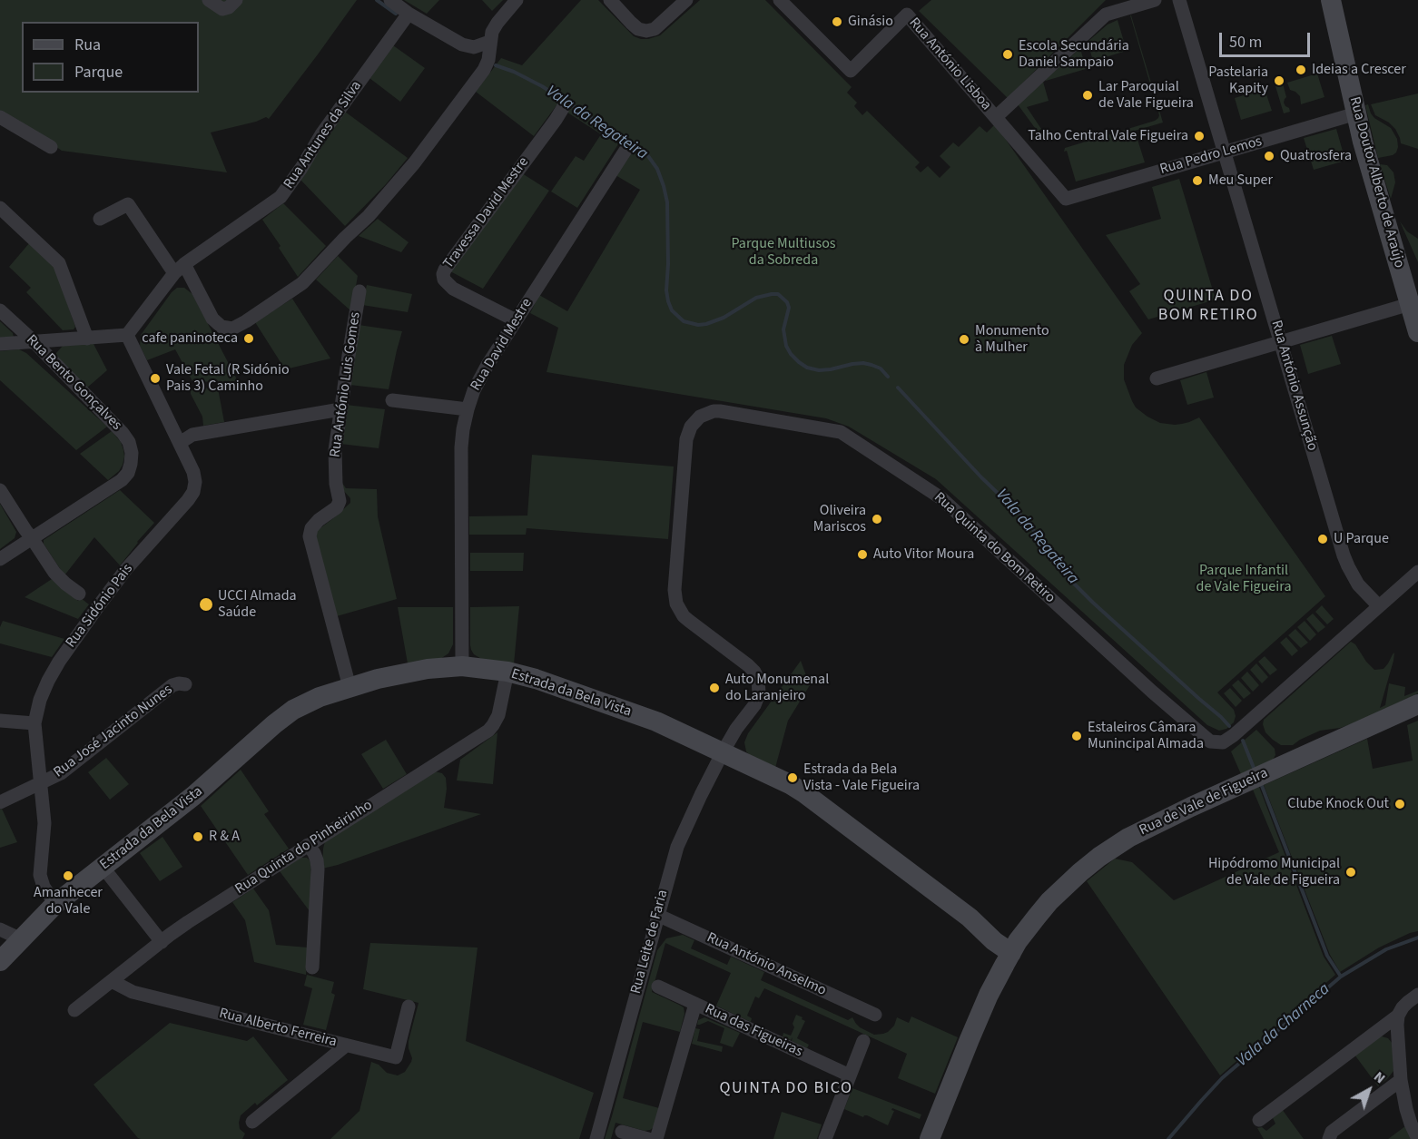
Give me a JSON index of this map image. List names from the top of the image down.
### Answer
{
  "streets": {
    "street": [
      "Rua António Lisboa",
      "Rua Antunes da Silva",
      "Rua Pedro Lemos",
      "Rua Doutor Alberto de Araújo",
      "Travessa David Mestre",
      "Rua David Mestre",
      "Rua Bento Gonçalves",
      "Rua António Luis Gomes",
      "Rua António Assunção",
      "Rua Quinta do Bom Retiro",
      "Rua Sidónio Pais",
      "Estrada da Bela Vista",
      "Rua José Jacinto Nunes",
      "Rua de Vale de Figueira",
      "Rua Quinta do Pinheirinho",
      "Rua Leite de Faria",
      "Rua António Anselmo",
      "Rua Alberto Ferreira",
      "Rua das Figueiras"
    ]
  },
  "crossings": [
    ["Rua António Lisboa", "Rua Pedro Lemos"],
    ["Rua Antunes da Silva", "Rua Sidónio Pais"],
    ["Rua Pedro Lemos", "Rua Doutor Alberto de Araújo"],
    ["Rua Pedro Lemos", "Rua António Assunção"],
    ["Travessa David Mestre", "Rua David Mestre"],
    ["Rua David Mestre", "Estrada da Bela Vista"],
    ["Rua António Luis Gomes", "Estrada da Bela Vista"],
    ["Rua António Assunção", "Rua Quinta do Bom Retiro"],
    ["Rua Quinta do Bom Retiro", "Estrada da Bela Vista"],
    ["Rua Quinta do Bom Retiro", "Rua Leite de Faria"],
    ["Rua Sidónio Pais", "Estrada da Bela Vista"],
    ["Rua Sidónio Pais", "Rua José Jacinto Nunes"],
    ["Estrada da Bela Vista", "Rua de Vale de Figueira"],
    ["Estrada da Bela Vista", "Rua Quinta do Pinheirinho"],
    ["Estrada da Bela Vista", "Rua Leite de Faria"],
    ["Rua Quinta do Pinheirinho", "Rua Alberto Ferreira"],
    ["Rua Leite de Faria", "Rua António Anselmo"]
  ],
  "districts": ["QUINTA DO BOM RETIRO", "QUINTA DO BICO"],
  "water": ["Vala da Regateira", "Vala da Charneca"],
  "parks": ["Parque Multiusos da Sobreda", "Parque Infantil de Vale Figueira"],
  "places": [
    "Ginásio",
    "Escola Secundária Daniel Sampaio",
    "Ideias a Crescer",
    "Pastelaria Kapity",
    "Lar Paroquial de Vale Figueira",
    "Talho Central Vale Figueira",
    "Quatrosfera",
    "Meu Super",
    "cafe paninoteca",
    "Monumento à Mulher",
    "Vale Fetal (R Sidónio Pais 3) Caminho",
    "Oliveira Mariscos",
    "U Parque",
    "Auto Vitor Moura",
    "UCCI Almada Saúde",
    "Auto Monumenal do Laranjeiro",
    "Estaleiros Câmara Munincipal Almada",
    "Estrada da Bela Vista - Vale Figueira",
    "Clube Knock Out",
    "R & A",
    "Hipódromo Municipal de Vale de Figueira",
    "Amanhecer do Vale"
  ],
  "legend": ["Rua", "Parque"],
  "scale_bar": "50 m",
  "north": "top right"
}
